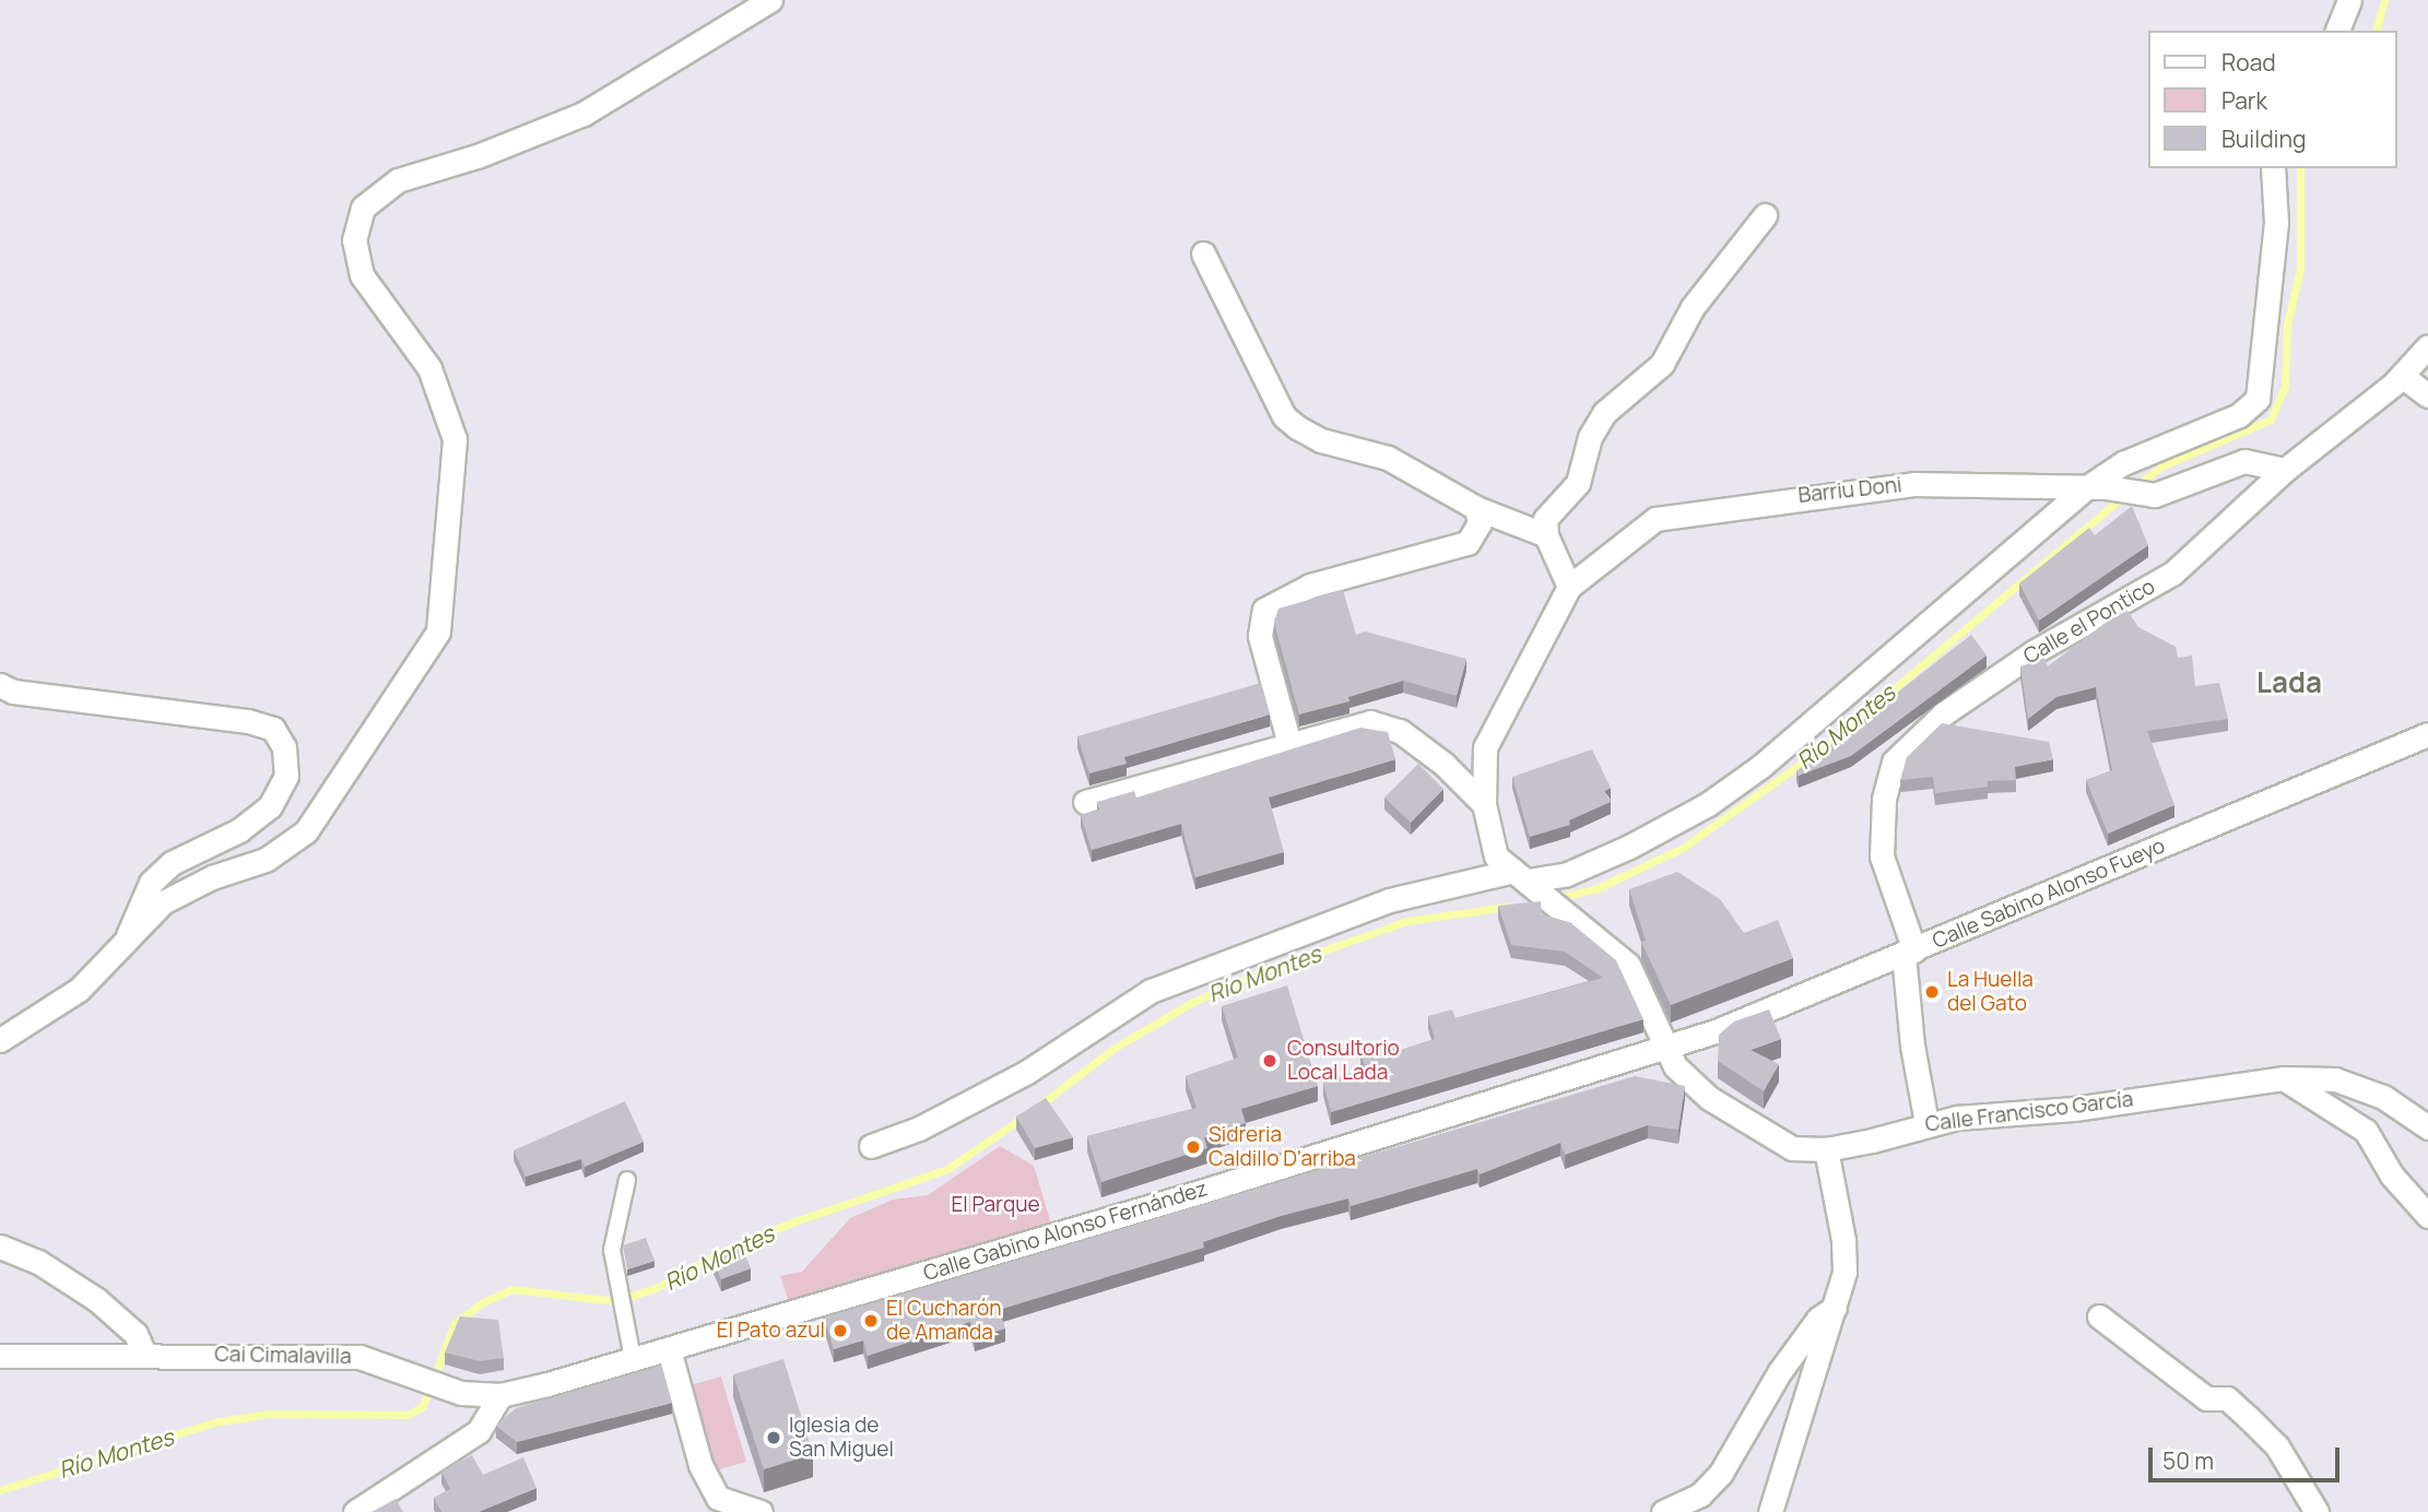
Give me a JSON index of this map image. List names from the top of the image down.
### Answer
{
  "streets": {
    "street": [
      "Barriu Doni",
      "Calle el Pontico",
      "Calle Sabino Alonso Fueyo",
      "Calle Francisco García",
      "Calle Gabino Alonso Fernández",
      "Cai Cimalavilla"
    ]
  },
  "crossings": [
    ["Barriu Doni", "Calle el Pontico"],
    ["Barriu Doni", "Calle Sabino Alonso Fueyo"],
    ["Barriu Doni", "Calle Francisco García"],
    ["Barriu Doni", "Calle Gabino Alonso Fernández"],
    ["Calle el Pontico", "Calle Sabino Alonso Fueyo"],
    ["Calle el Pontico", "Calle Francisco García"],
    ["Calle Sabino Alonso Fueyo", "Calle Francisco García"],
    ["Calle Sabino Alonso Fueyo", "Calle Gabino Alonso Fernández"],
    ["Calle Francisco García", "Calle Gabino Alonso Fernández"],
    ["Calle Gabino Alonso Fernández", "Cai Cimalavilla"]
  ],
  "districts": ["Lada"],
  "water": ["Río Montes"],
  "parks": ["El Parque"],
  "places": [
    "La Huella del Gato",
    "Consultorio Local Lada",
    "Sidreria Caldillo D'arriba",
    "El Cucharón de Amanda",
    "El Pato azul",
    "Iglesia de San Miguel"
  ],
  "legend": ["Road", "Park", "Building"],
  "scale_bar": "50 m"
}
